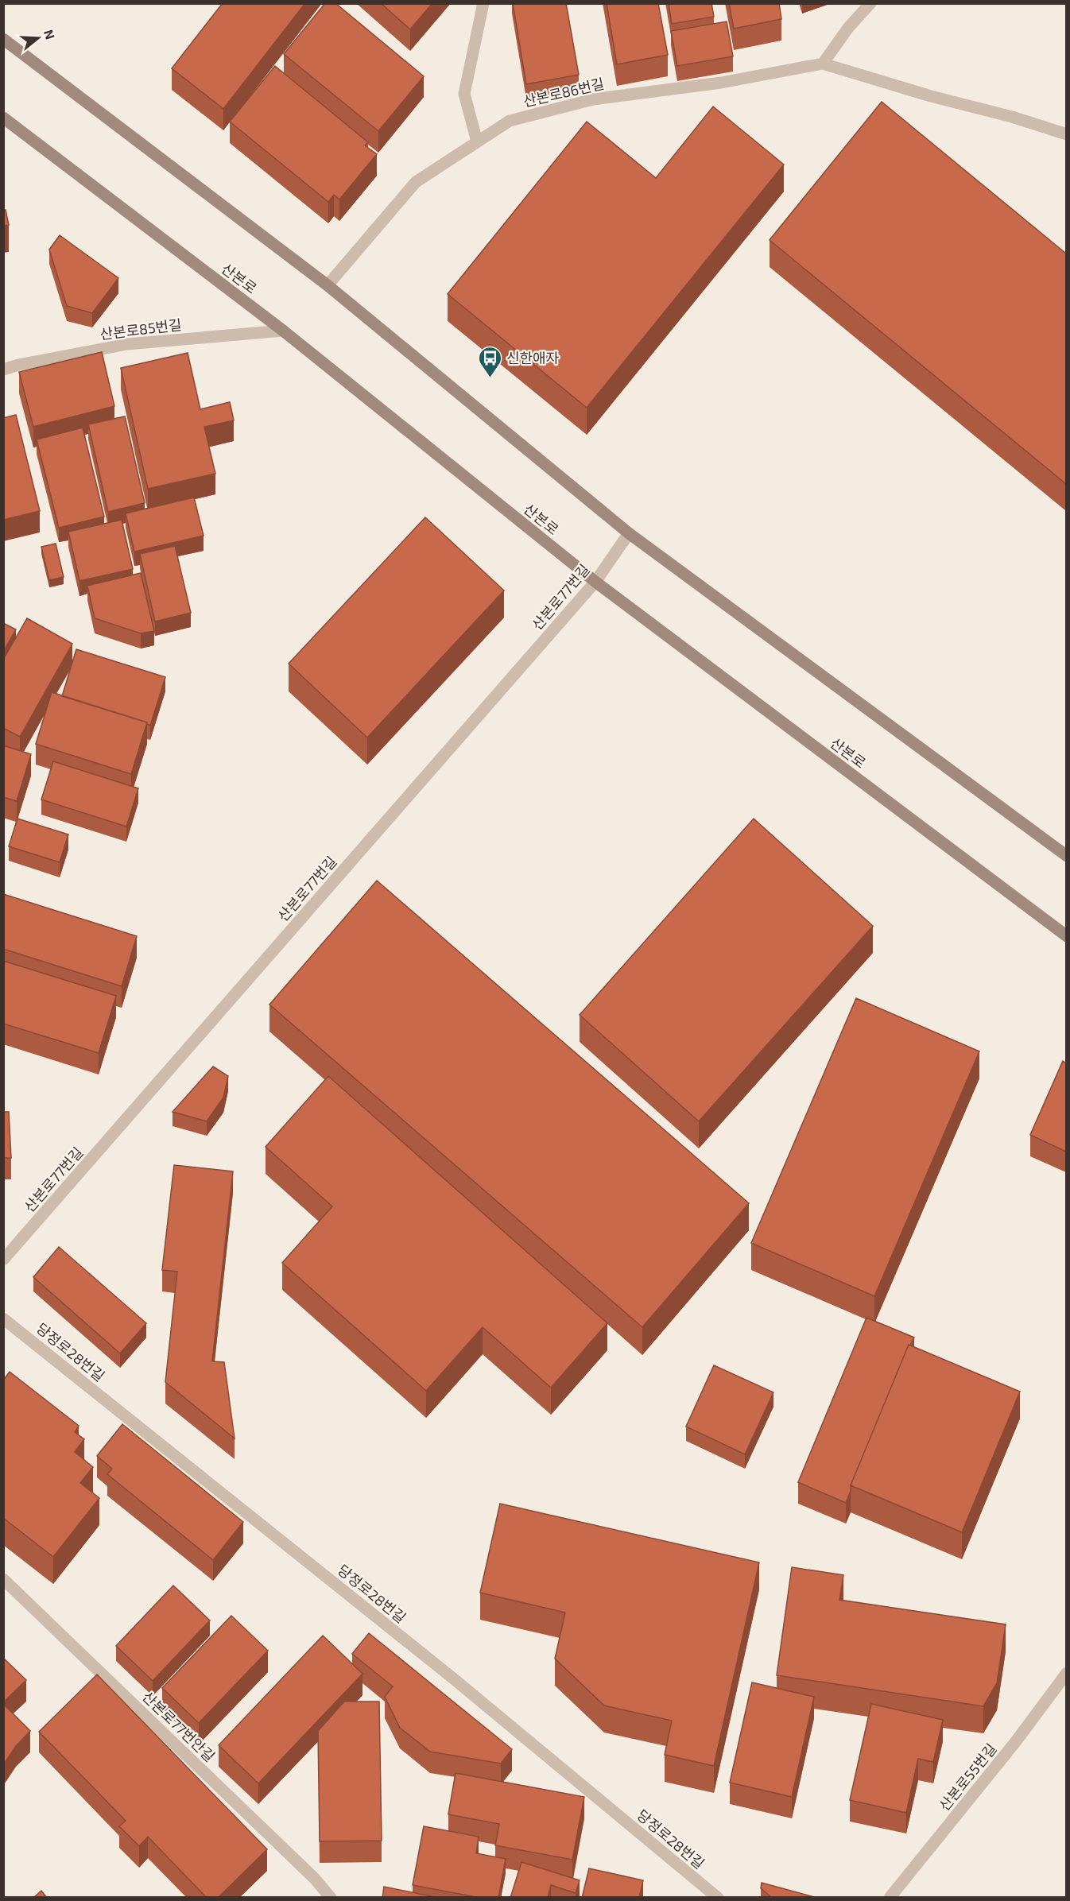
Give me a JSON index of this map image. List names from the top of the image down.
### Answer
{
  "streets": {
    "street": [
      "산본로86번길",
      "산본로",
      "산본로85번길",
      "산본로77번길",
      "당정로28번길",
      "산본로77번안길",
      "산본로55번길"
    ]
  },
  "crossings": [
    ["산본로", "산본로85번길"],
    ["산본로", "산본로77번길"]
  ],
  "places": {
    "bus stop": ["신한애자"]
  },
  "north": "right"
}
